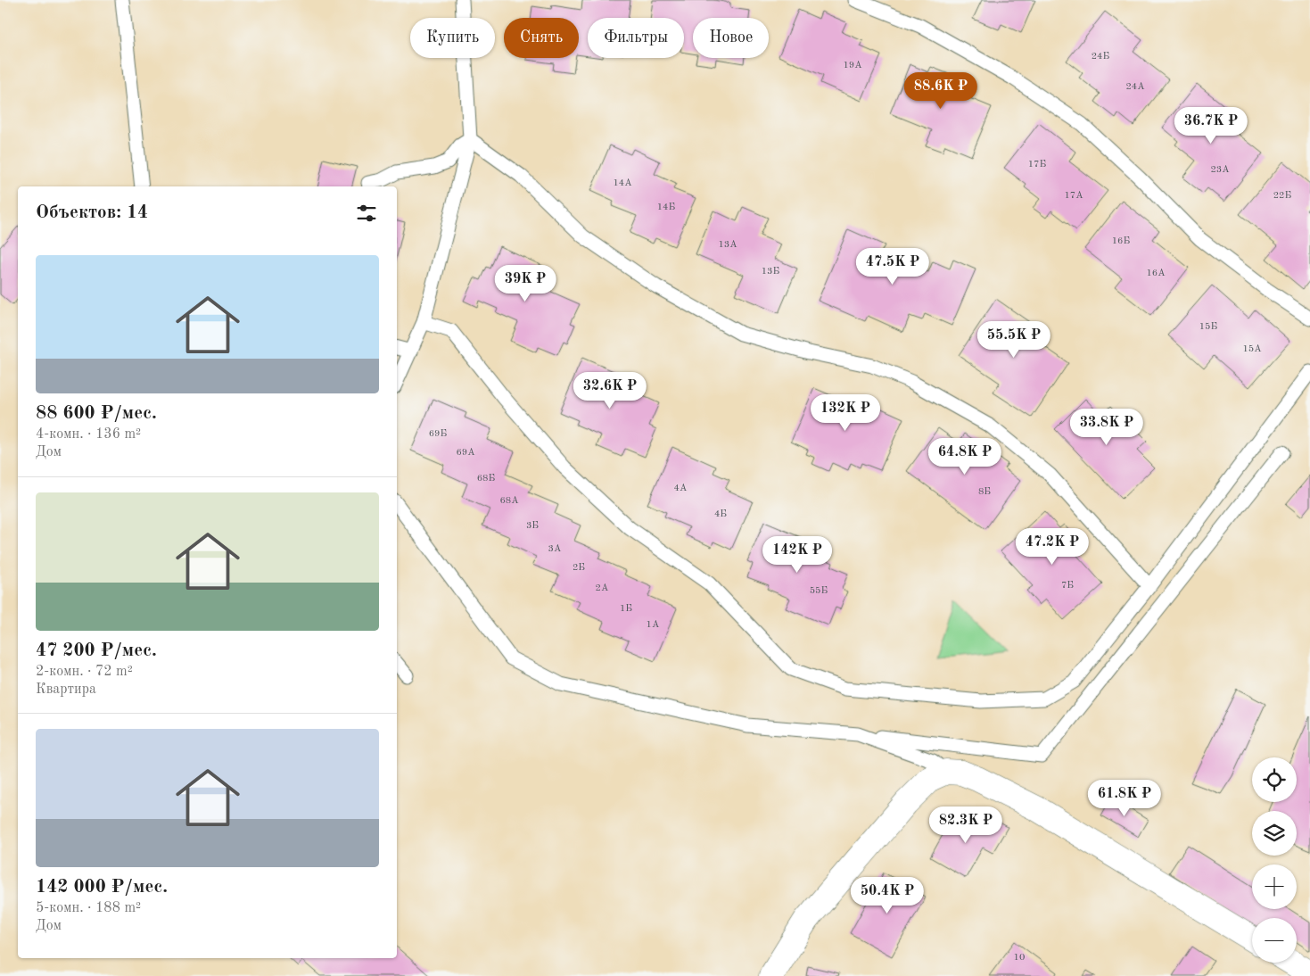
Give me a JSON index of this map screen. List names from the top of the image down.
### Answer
{
  "house_numbers": [
    "24Б",
    "19А",
    "24А",
    "17Б",
    "23А",
    "14А",
    "17А",
    "22Б",
    "14Б",
    "16Б",
    "13А",
    "13Б",
    "16А",
    "15Б",
    "15А",
    "69Б",
    "69А",
    "68Б",
    "4А",
    "8Б",
    "68А",
    "4Б",
    "3Б",
    "3А",
    "2Б",
    "7Б",
    "2А",
    "55Б",
    "1Б",
    "1А",
    "10"
  ],
  "page": {
    "chip": [
      "Купить",
      "Снять",
      "Фильтры",
      "Новое"
    ],
    "price": [
      "88.6K ₽",
      "36.7K ₽",
      "47.5K ₽",
      "39K ₽",
      "55.5K ₽",
      "32.6K ₽",
      "132K ₽",
      "33.8K ₽",
      "64.8K ₽",
      "47.2K ₽",
      "142K ₽",
      "61.8K ₽",
      "82.3K ₽",
      "50.4K ₽"
    ],
    "heading": "Объектов: 14",
    "list": [
      {
        "name": "88 600 ₽/мес.",
        "note": "4-комн. · 136 m² · Дом"
      },
      {
        "name": "47 200 ₽/мес.",
        "note": "2-комн. · 72 m² · Квартира"
      },
      {
        "name": "142 000 ₽/мес.",
        "note": "5-комн. · 188 m² · Дом"
      }
    ],
    "map_buttons": ["+", "−"]
  }
}
